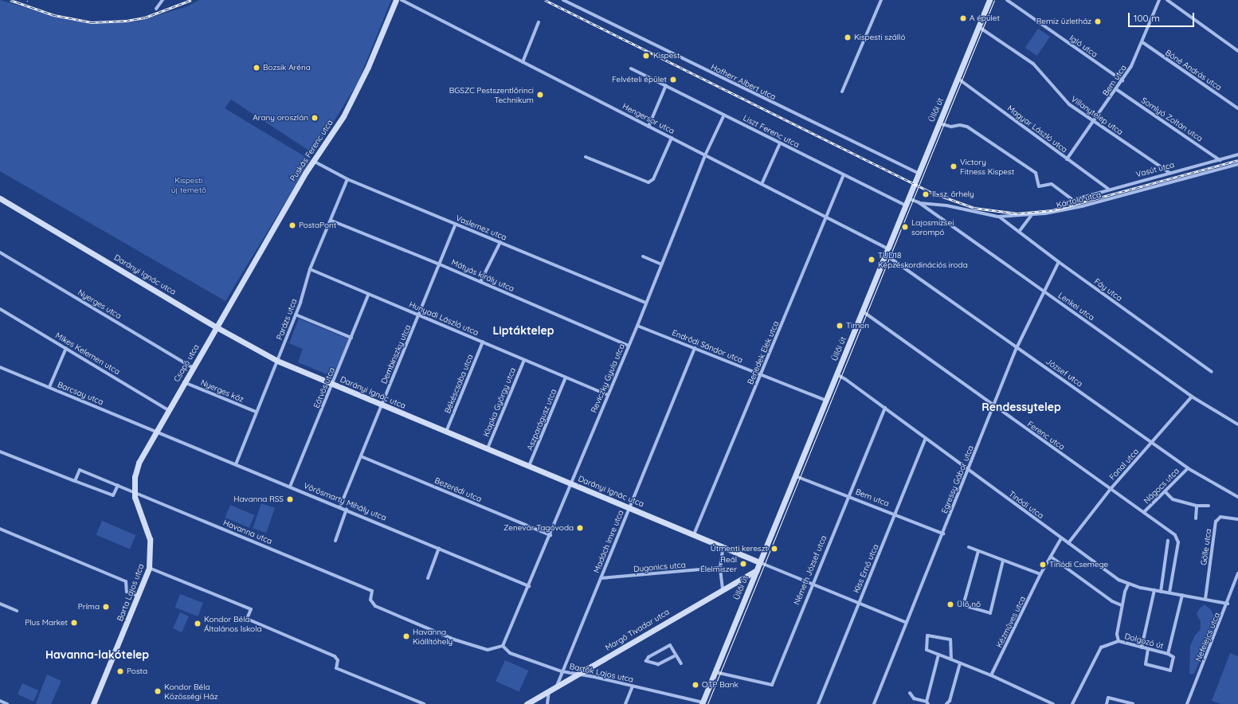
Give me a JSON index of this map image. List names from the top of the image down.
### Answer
{
  "streets": {
    "street": [
      "Igló utca",
      "Bóné András utca",
      "Bem utca",
      "Hofherr Albert utca",
      "Üllői út",
      "Villanytelep utca",
      "Hengersor utca",
      "Somlyó Zoltán utca",
      "Magyar László utca",
      "Liszt Ferenc utca",
      "Puskás Ferenc utca",
      "Vasút utca",
      "Kártoló utca",
      "Vaslemez utca",
      "Darányi Ignác utca",
      "Mátyás király utca",
      "Fáy utca",
      "Nyerges utca",
      "Lenkei utca",
      "Hunyadi László utca",
      "Parázs utca",
      "Endrődi Sándor utca",
      "Benedek Elek utca",
      "Mikes Kelemen utca",
      "Dembinszky utca",
      "Csapó utca",
      "József utca",
      "Reviczky Gyula utca",
      "Békéscsaba utca",
      "Eötvös utca",
      "Nyerges köz",
      "Barcsay utca",
      "Klapka György utca",
      "Aszparágusz utca",
      "Ferenc utca",
      "Fonal utca",
      "Egressy Gábor utca",
      "Nágocs utca",
      "Bezerédi utca",
      "Vörösmarty Mihály utca",
      "Tinódi utca",
      "Havanna utca",
      "Madách Imre utca",
      "Gölle utca",
      "Dugonics utca",
      "Kiss Ernő utca",
      "Németh József utca",
      "Barta Lajos utca",
      "Kézműves utca",
      "Margó Tivadar utca",
      "Nefelejcs utca",
      "Dolgozó út",
      "Bartók Lajos utca"
    ]
  },
  "crossings": [
    ["Igló utca", "Bem utca"],
    ["Bóné András utca", "Bem utca"],
    ["Bem utca", "Üllői út"],
    ["Bem utca", "Villanytelep utca"],
    ["Bem utca", "Somlyó Zoltán utca"],
    ["Bem utca", "Magyar László utca"],
    ["Bem utca", "Egressy Gábor utca"],
    ["Bem utca", "Kiss Ernő utca"],
    ["Bem utca", "Németh József utca"],
    ["Hofherr Albert utca", "Üllői út"],
    ["Üllői út", "Villanytelep utca"],
    ["Üllői út", "Hengersor utca"],
    ["Üllői út", "Magyar László utca"],
    ["Üllői út", "Liszt Ferenc utca"],
    ["Üllői út", "Darányi Ignác utca"],
    ["Üllői út", "Lenkei utca"],
    ["Üllői út", "Endrődi Sándor utca"],
    ["Üllői út", "József utca"],
    ["Üllői út", "Ferenc utca"],
    ["Üllői út", "Tinódi utca"],
    ["Üllői út", "Németh József utca"],
    ["Üllői út", "Margó Tivadar utca"],
    ["Üllői út", "Bartók Lajos utca"],
    ["Villanytelep utca", "Vasút utca"],
    ["Hengersor utca", "Benedek Elek utca"],
    ["Hengersor utca", "Reviczky Gyula utca"],
    ["Somlyó Zoltán utca", "Vasút utca"],
    ["Magyar László utca", "Vasút utca"],
    ["Liszt Ferenc utca", "Benedek Elek utca"],
    ["Liszt Ferenc utca", "Reviczky Gyula utca"],
    ["Puskás Ferenc utca", "Vaslemez utca"],
    ["Puskás Ferenc utca", "Csapó utca"],
    ["Kártoló utca", "Fáy utca"],
    ["Kártoló utca", "Lenkei utca"],
    ["Vaslemez utca", "Parázs utca"],
    ["Vaslemez utca", "Dembinszky utca"],
    ["Vaslemez utca", "Reviczky Gyula utca"],
    ["Darányi Ignác utca", "Parázs utca"],
    ["Darányi Ignác utca", "Benedek Elek utca"],
    ["Darányi Ignác utca", "Dembinszky utca"],
    ["Darányi Ignác utca", "Csapó utca"],
    ["Darányi Ignác utca", "Reviczky Gyula utca"],
    ["Darányi Ignác utca", "Békéscsaba utca"],
    ["Darányi Ignác utca", "Eötvös utca"],
    ["Darányi Ignác utca", "Klapka György utca"],
    ["Darányi Ignác utca", "Aszparágusz utca"],
    ["Darányi Ignác utca", "Madách Imre utca"],
    ["Mátyás király utca", "Parázs utca"],
    ["Mátyás király utca", "Dembinszky utca"],
    ["Mátyás király utca", "Reviczky Gyula utca"],
    ["Fáy utca", "Egressy Gábor utca"],
    ["Nyerges utca", "Csapó utca"],
    ["Lenkei utca", "Fonal utca"],
    ["Lenkei utca", "Egressy Gábor utca"],
    ["Hunyadi László utca", "Parázs utca"],
    ["Hunyadi László utca", "Dembinszky utca"],
    ["Hunyadi László utca", "Reviczky Gyula utca"],
    ["Hunyadi László utca", "Békéscsaba utca"],
    ["Hunyadi László utca", "Eötvös utca"],
    ["Hunyadi László utca", "Klapka György utca"],
    ["Hunyadi László utca", "Aszparágusz utca"],
    ["Parázs utca", "Nyerges köz"],
    ["Parázs utca", "Vörösmarty Mihály utca"],
    ["Endrődi Sándor utca", "Benedek Elek utca"],
    ["Endrődi Sándor utca", "Reviczky Gyula utca"],
    ["Endrődi Sándor utca", "Madách Imre utca"],
    ["Mikes Kelemen utca", "Csapó utca"],
    ["Dembinszky utca", "Bezerédi utca"],
    ["Dembinszky utca", "Vörösmarty Mihály utca"],
    ["Csapó utca", "Nyerges köz"],
    ["Csapó utca", "Barcsay utca"],
    ["Csapó utca", "Vörösmarty Mihály utca"],
    ["Csapó utca", "Barta Lajos utca"],
    ["József utca", "Fonal utca"],
    ["József utca", "Egressy Gábor utca"],
    ["József utca", "Nágocs utca"],
    ["Reviczky Gyula utca", "Bezerédi utca"],
    ["Reviczky Gyula utca", "Vörösmarty Mihály utca"],
    ["Reviczky Gyula utca", "Havanna utca"],
    ["Reviczky Gyula utca", "Bartók Lajos utca"],
    ["Eötvös utca", "Vörösmarty Mihály utca"],
    ["Barcsay utca", "Vörösmarty Mihály utca"],
    ["Barcsay utca", "Barta Lajos utca"],
    ["Ferenc utca", "Fonal utca"],
    ["Ferenc utca", "Egressy Gábor utca"],
    ["Ferenc utca", "Nágocs utca"],
    ["Ferenc utca", "Tinódi utca"],
    ["Fonal utca", "Tinódi utca"],
    ["Egressy Gábor utca", "Tinódi utca"],
    ["Vörösmarty Mihály utca", "Barta Lajos utca"],
    ["Tinódi utca", "Gölle utca"],
    ["Tinódi utca", "Kiss Ernő utca"],
    ["Tinódi utca", "Németh József utca"],
    ["Tinódi utca", "Kézműves utca"],
    ["Tinódi utca", "Nefelejcs utca"],
    ["Tinódi utca", "Dolgozó út"],
    ["Havanna utca", "Barta Lajos utca"],
    ["Havanna utca", "Bartók Lajos utca"],
    ["Madách Imre utca", "Dugonics utca"],
    ["Madách Imre utca", "Margó Tivadar utca"],
    ["Madách Imre utca", "Bartók Lajos utca"],
    ["Margó Tivadar utca", "Bartók Lajos utca"]
  ],
  "districts": ["Liptáktelep", "Rendessytelep", "Havanna-lakótelep"],
  "parks": ["Kispesti új temető"],
  "places": [
    "A épület",
    "Remiz üzletház",
    "Kispesti szálló",
    "Kispest",
    "Bozsik Aréna",
    "Felvételi épület",
    "BGSZC Pestszentlőrinci Technikum",
    "Arany oroszlán",
    "Victory Fitness Kispest",
    "II. sz. őrhely",
    "PostaPont",
    "Lajosmizsei sorompó",
    "TUD18 Képzéskordinációs iroda",
    "Timon",
    "Havanna RSS",
    "Zenevár Tagóvoda",
    "Útmenti kereszt",
    "Reál Élelmiszer",
    "Tinódi Csemege",
    "Ülő nő",
    "Príma",
    "Plus Market",
    "Kondor Béla Általános Iskola",
    "Havanna Kiállítóhely",
    "Posta",
    "OTP Bank",
    "Kondor Béla Közösségi Ház"
  ],
  "scale_bar": "100 m"
}
